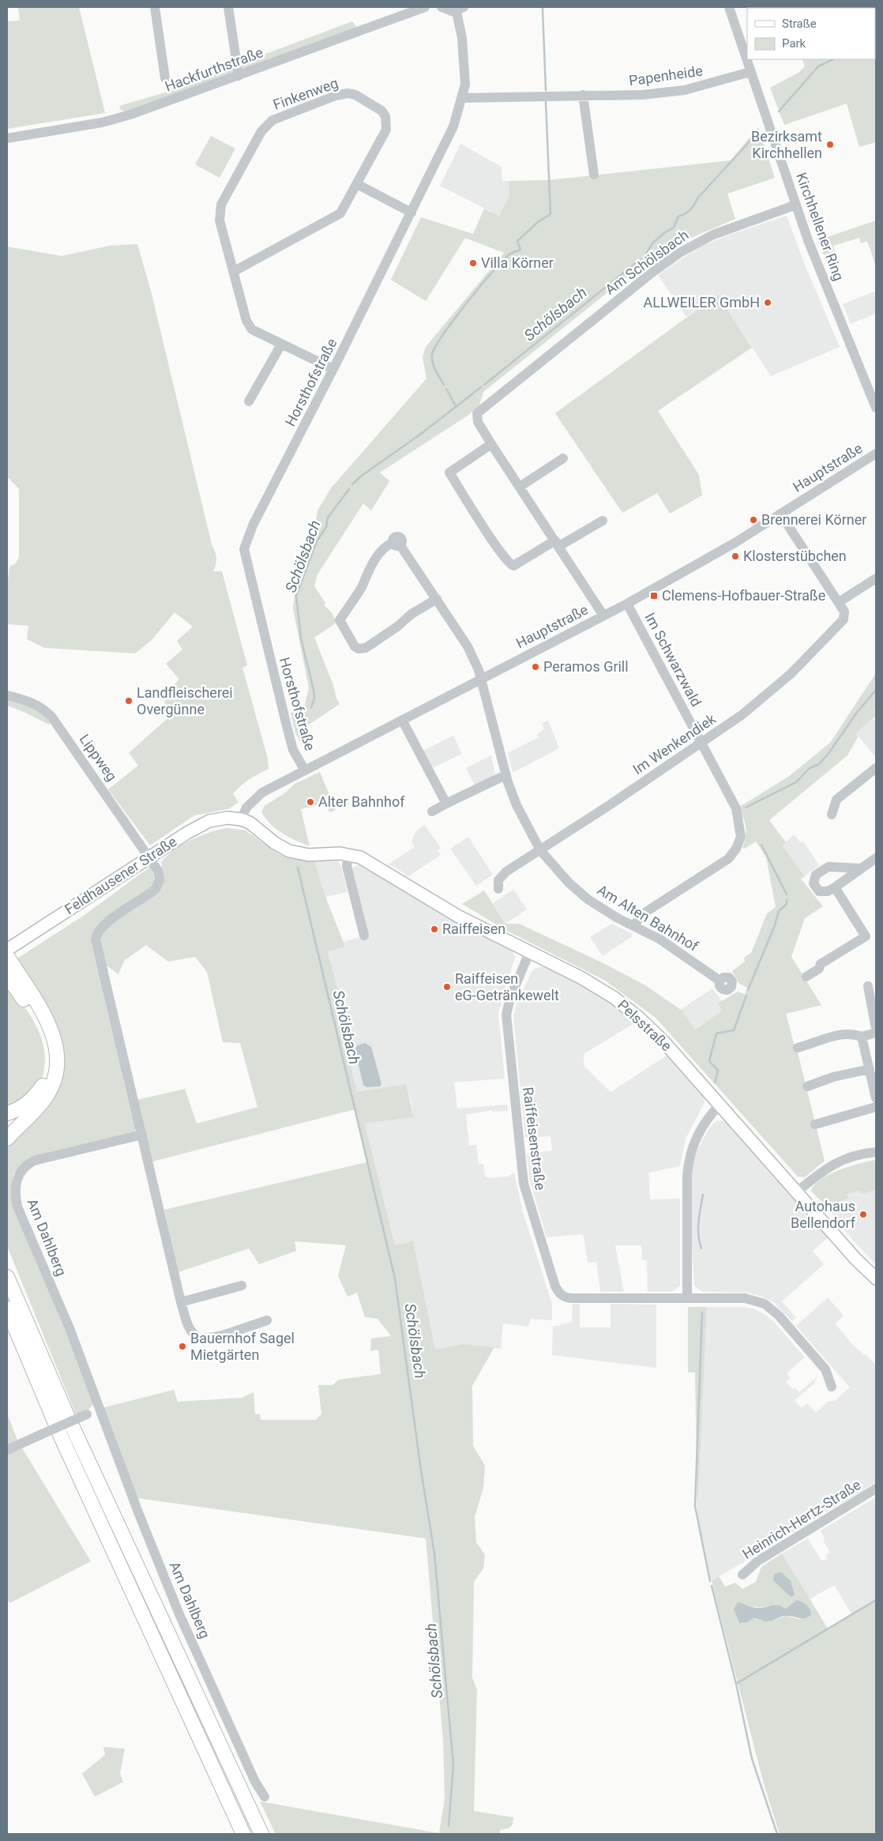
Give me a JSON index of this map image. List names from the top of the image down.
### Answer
{
  "streets": {
    "main road": ["Feldhausener Straße", "Pelsstraße"],
    "street": [
      "Hackfurthstraße",
      "Papenheide",
      "Finkenweg",
      "Kirchhellener Ring",
      "Am Schölsbach",
      "Horsthofstraße",
      "Hauptstraße",
      "Im Schwarzwald",
      "Im Wenkendiek",
      "Lippweg",
      "Am Alten Bahnhof",
      "Raiffeisenstraße",
      "Am Dahlberg",
      "Heinrich-Hertz-Straße"
    ]
  },
  "crossings": [
    ["Papenheide", "Kirchhellener Ring"],
    ["Papenheide", "Horsthofstraße"],
    ["Finkenweg", "Horsthofstraße"],
    ["Kirchhellener Ring", "Am Schölsbach"],
    ["Horsthofstraße", "Hauptstraße"],
    ["Hauptstraße", "Im Schwarzwald"],
    ["Hauptstraße", "Im Wenkendiek"],
    ["Hauptstraße", "Feldhausener Straße"],
    ["Hauptstraße", "Am Alten Bahnhof"],
    ["Hauptstraße", "Pelsstraße"],
    ["Im Schwarzwald", "Im Wenkendiek"],
    ["Im Schwarzwald", "Am Alten Bahnhof"],
    ["Im Wenkendiek", "Am Alten Bahnhof"],
    ["Lippweg", "Feldhausener Straße"],
    ["Feldhausener Straße", "Pelsstraße"],
    ["Pelsstraße", "Raiffeisenstraße"]
  ],
  "water": ["Schölsbach"],
  "places": {
    "other": [
      "Bezirksamt Kirchhellen",
      "Villa Körner",
      "ALLWEILER GmbH",
      "Brennerei Körner",
      "Klosterstübchen",
      "Peramos Grill",
      "Landfleischerei Overgünne",
      "Alter Bahnhof",
      "Raiffeisen",
      "Raiffeisen eG-Getränkewelt",
      "Autohaus Bellendorf",
      "Bauernhof Sagel Mietgärten"
    ],
    "transit": ["Clemens-Hofbauer-Straße"]
  },
  "legend": ["Straße", "Park"]
}
